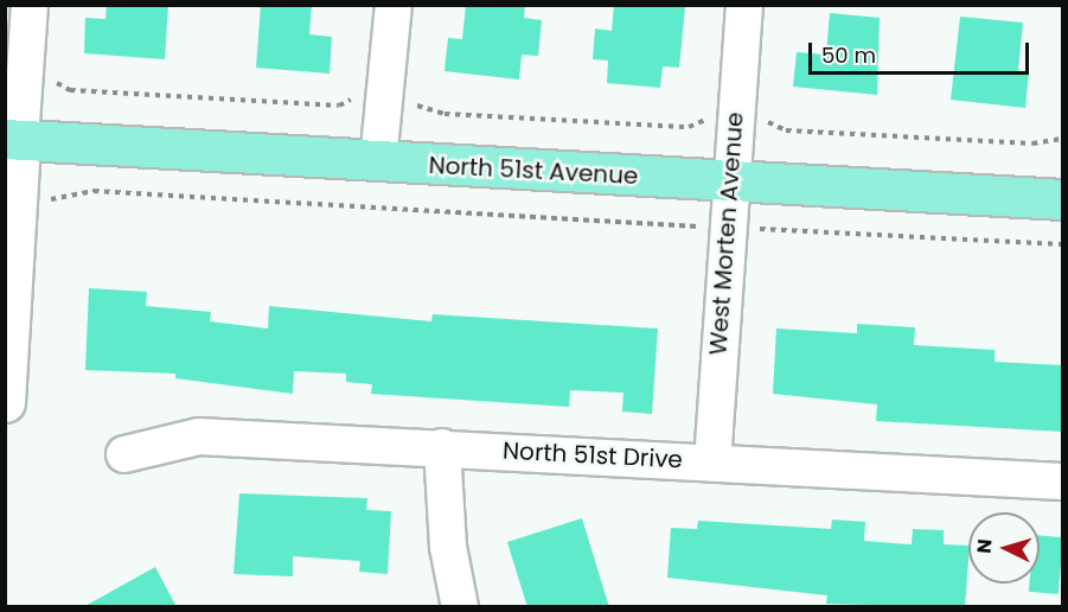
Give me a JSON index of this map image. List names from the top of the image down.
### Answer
{
  "streets": {
    "main road": ["North 51st Avenue"],
    "street": ["West Morten Avenue", "North 51st Drive"]
  },
  "crossings": [
    ["North 51st Avenue", "West Morten Avenue"],
    ["West Morten Avenue", "North 51st Drive"]
  ],
  "scale_bar": "50 m",
  "north": "left"
}
